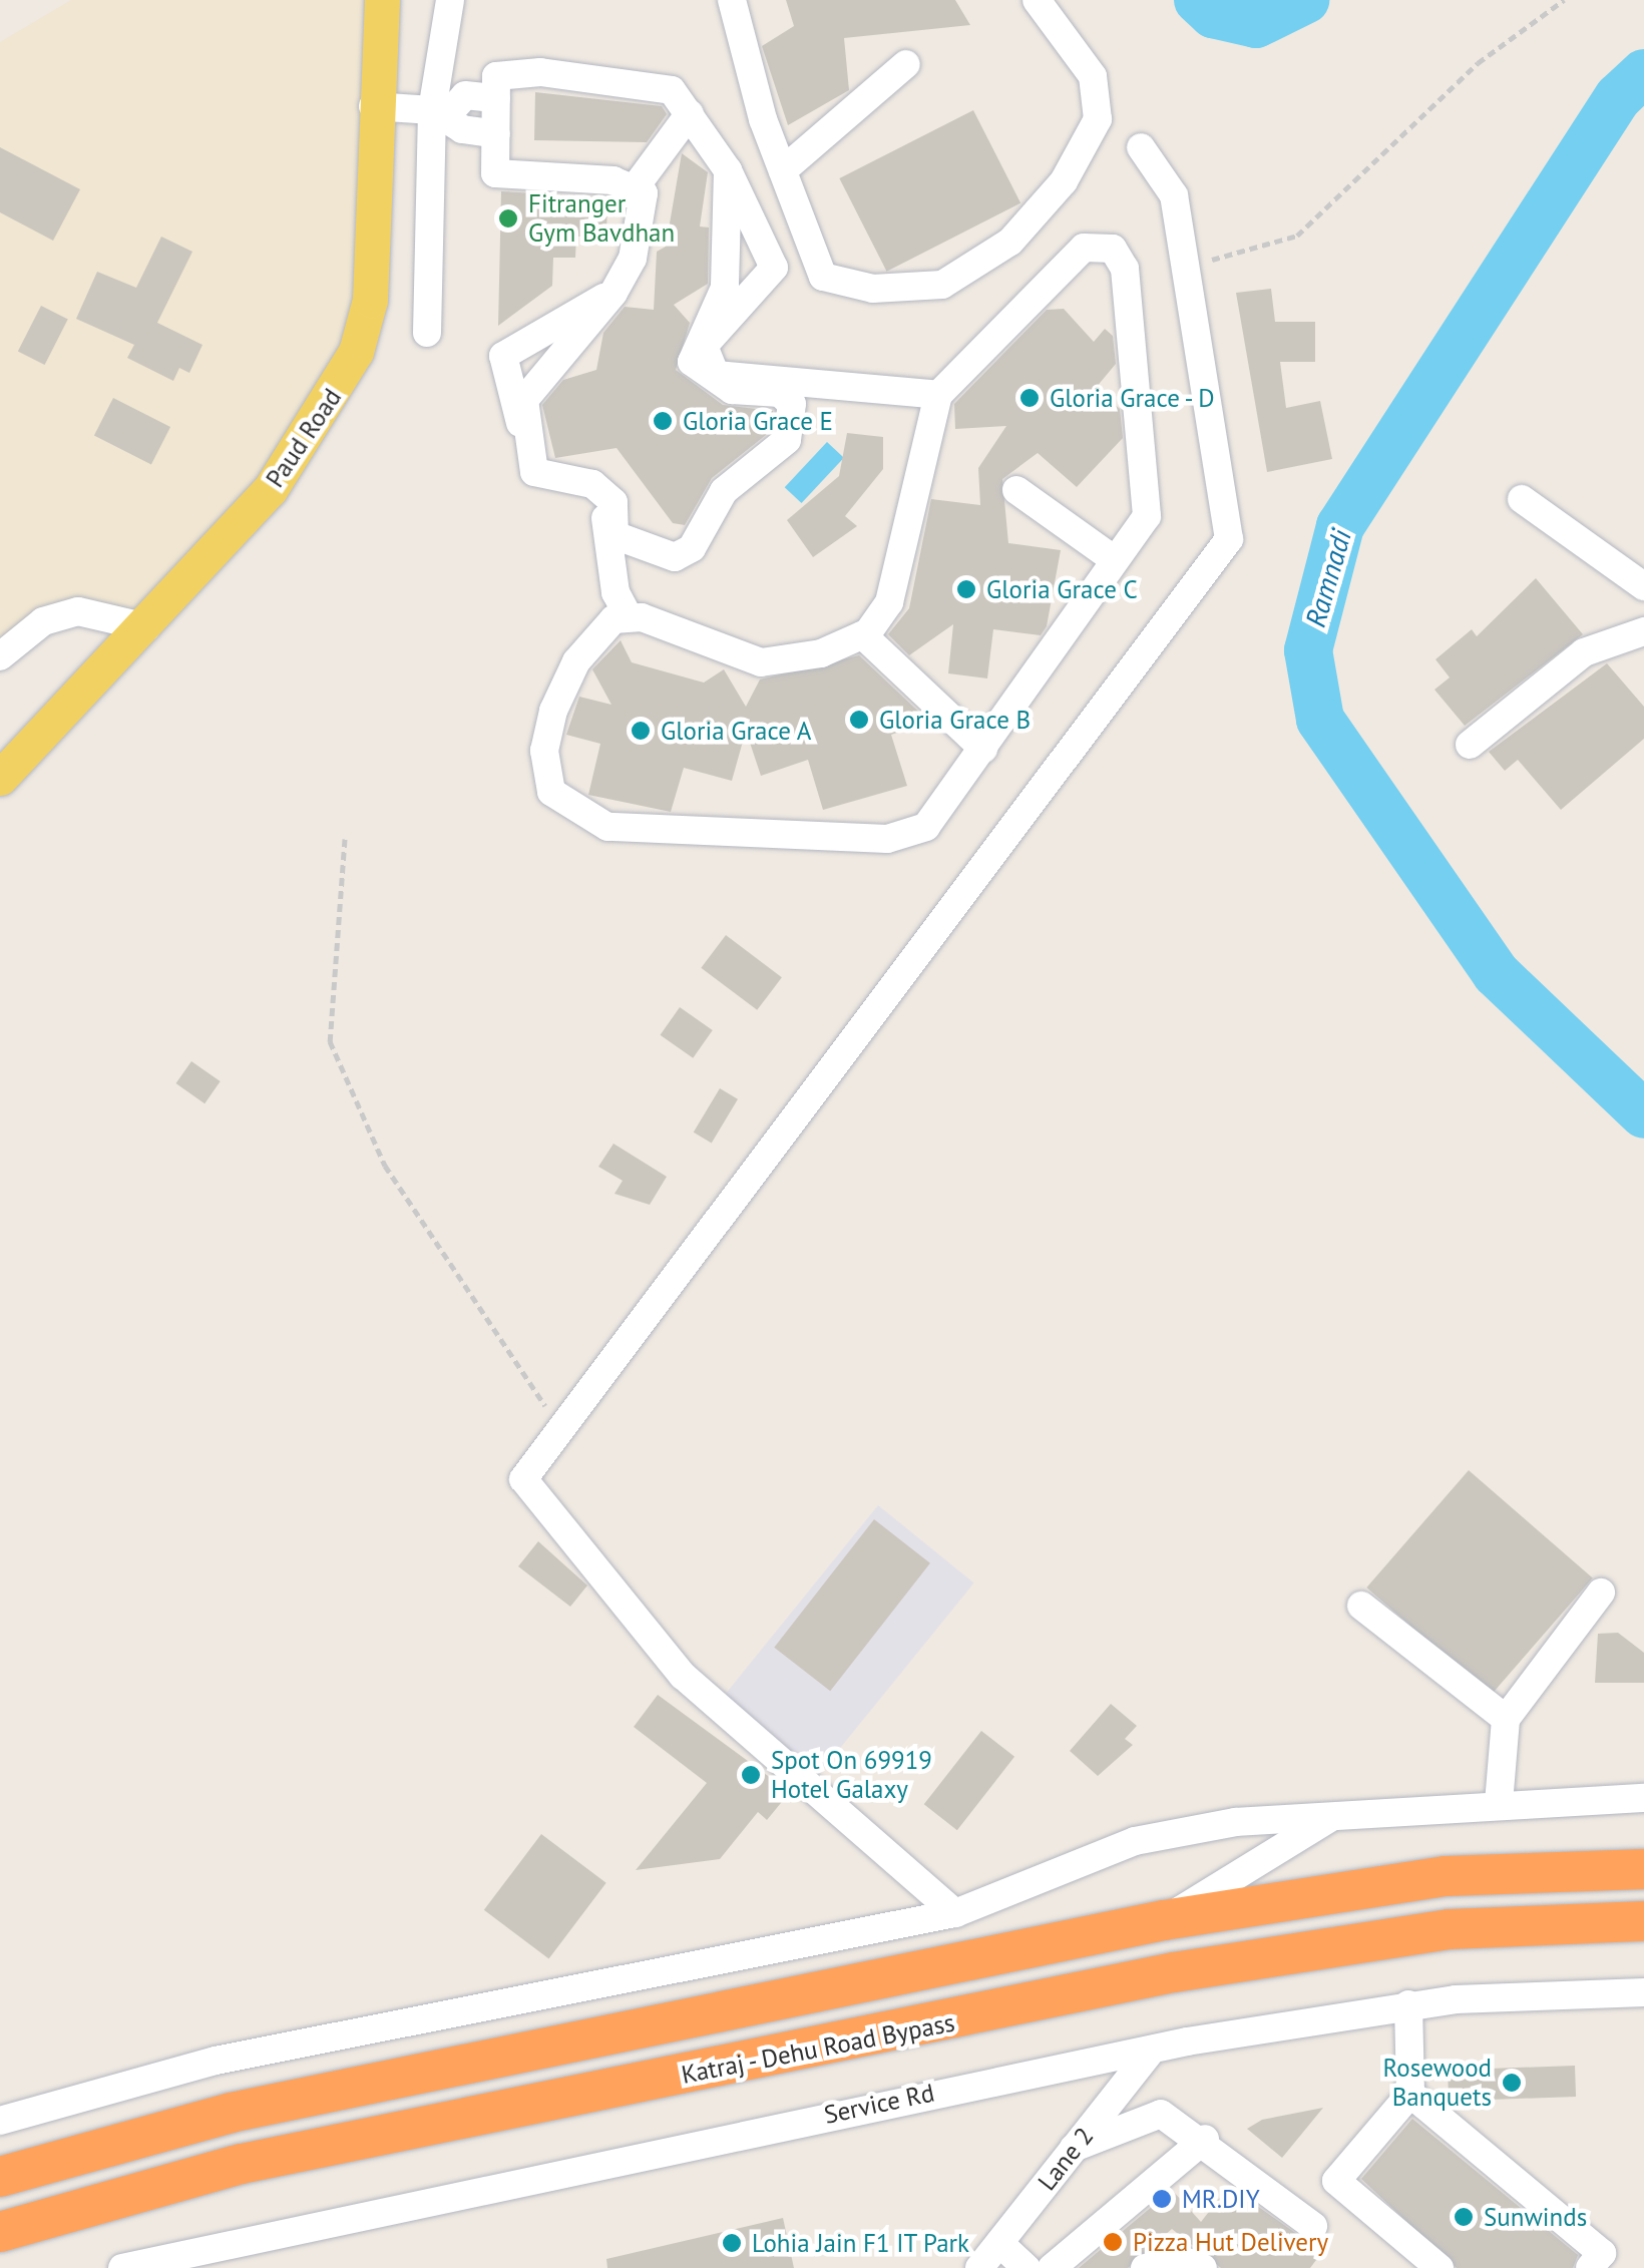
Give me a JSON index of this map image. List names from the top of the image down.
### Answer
{
  "streets": {
    "highway": ["Katraj - Dehu Road Bypass"],
    "main road": ["Paud Road"],
    "street": ["Service Rd", "Lane 2"]
  },
  "crossings": [
    ["Service Rd", "Lane 2"]
  ],
  "water": ["Ramnadi"],
  "places": [
    "Fitranger Gym Bavdhan",
    "Gloria Grace - D",
    "Gloria Grace E",
    "Gloria Grace C",
    "Gloria Grace B",
    "Gloria Grace A",
    "Spot On 69919 Hotel Galaxy",
    "Rosewood Banquets",
    "MR.DIY",
    "Sunwinds",
    "Pizza Hut Delivery",
    "Lohia Jain F1 IT Park"
  ]
}
